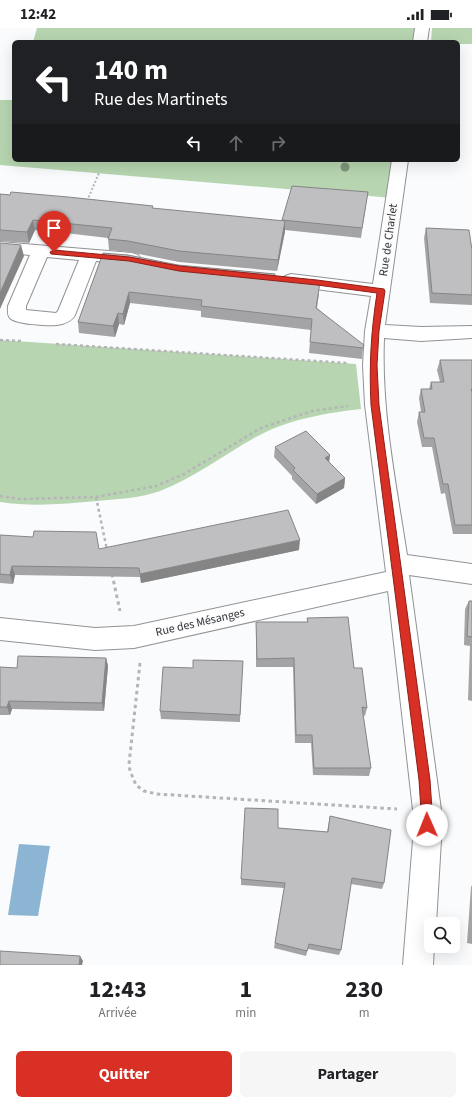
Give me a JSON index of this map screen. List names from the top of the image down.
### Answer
{
  "streets": {
    "street": ["Rue de Charlet", "Rue des Mésanges"]
  },
  "crossings": [
    ["Rue de Charlet", "Rue des Mésanges"]
  ],
  "page": {
    "status": "12:42",
    "turn": ["140 m", "Rue des Martinets"],
    "eta": [
      "12:43",
      "Arrivée",
      "1",
      "min",
      "230",
      "m"
    ],
    "buttons": ["Quitter", "Partager"]
  }
}
